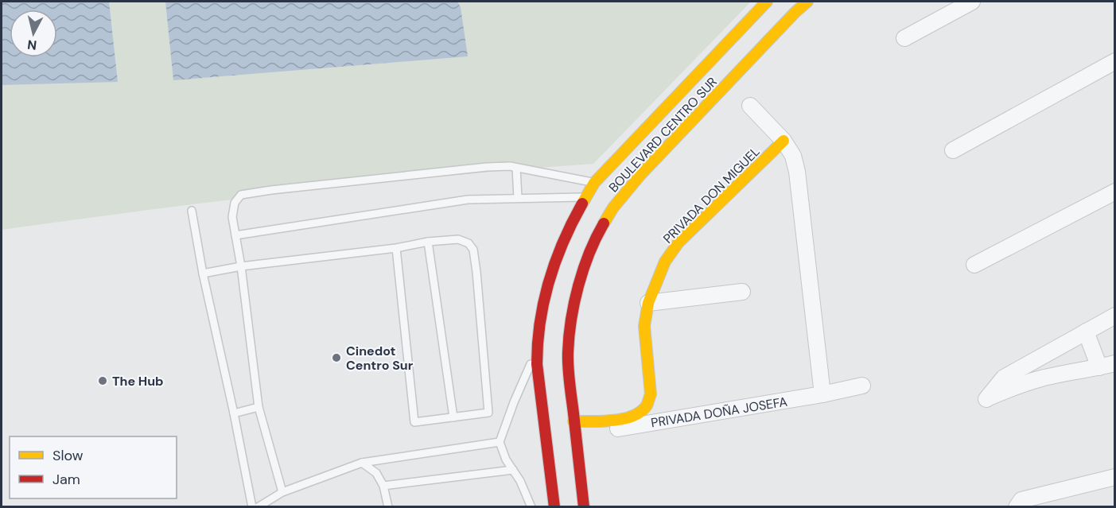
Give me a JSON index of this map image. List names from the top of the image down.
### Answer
{
  "streets": {
    "street": ["BOULEVARD CENTRO SUR", "PRIVADA DON MIGUEL", "PRIVADA DOÑA JOSEFA"]
  },
  "crossings": [
    ["BOULEVARD CENTRO SUR", "PRIVADA DOÑA JOSEFA"],
    ["PRIVADA DON MIGUEL", "PRIVADA DOÑA JOSEFA"]
  ],
  "places": ["Cinedot Centro Sur", "The Hub"],
  "legend": ["Slow", "Jam"],
  "north": "bottom"
}
